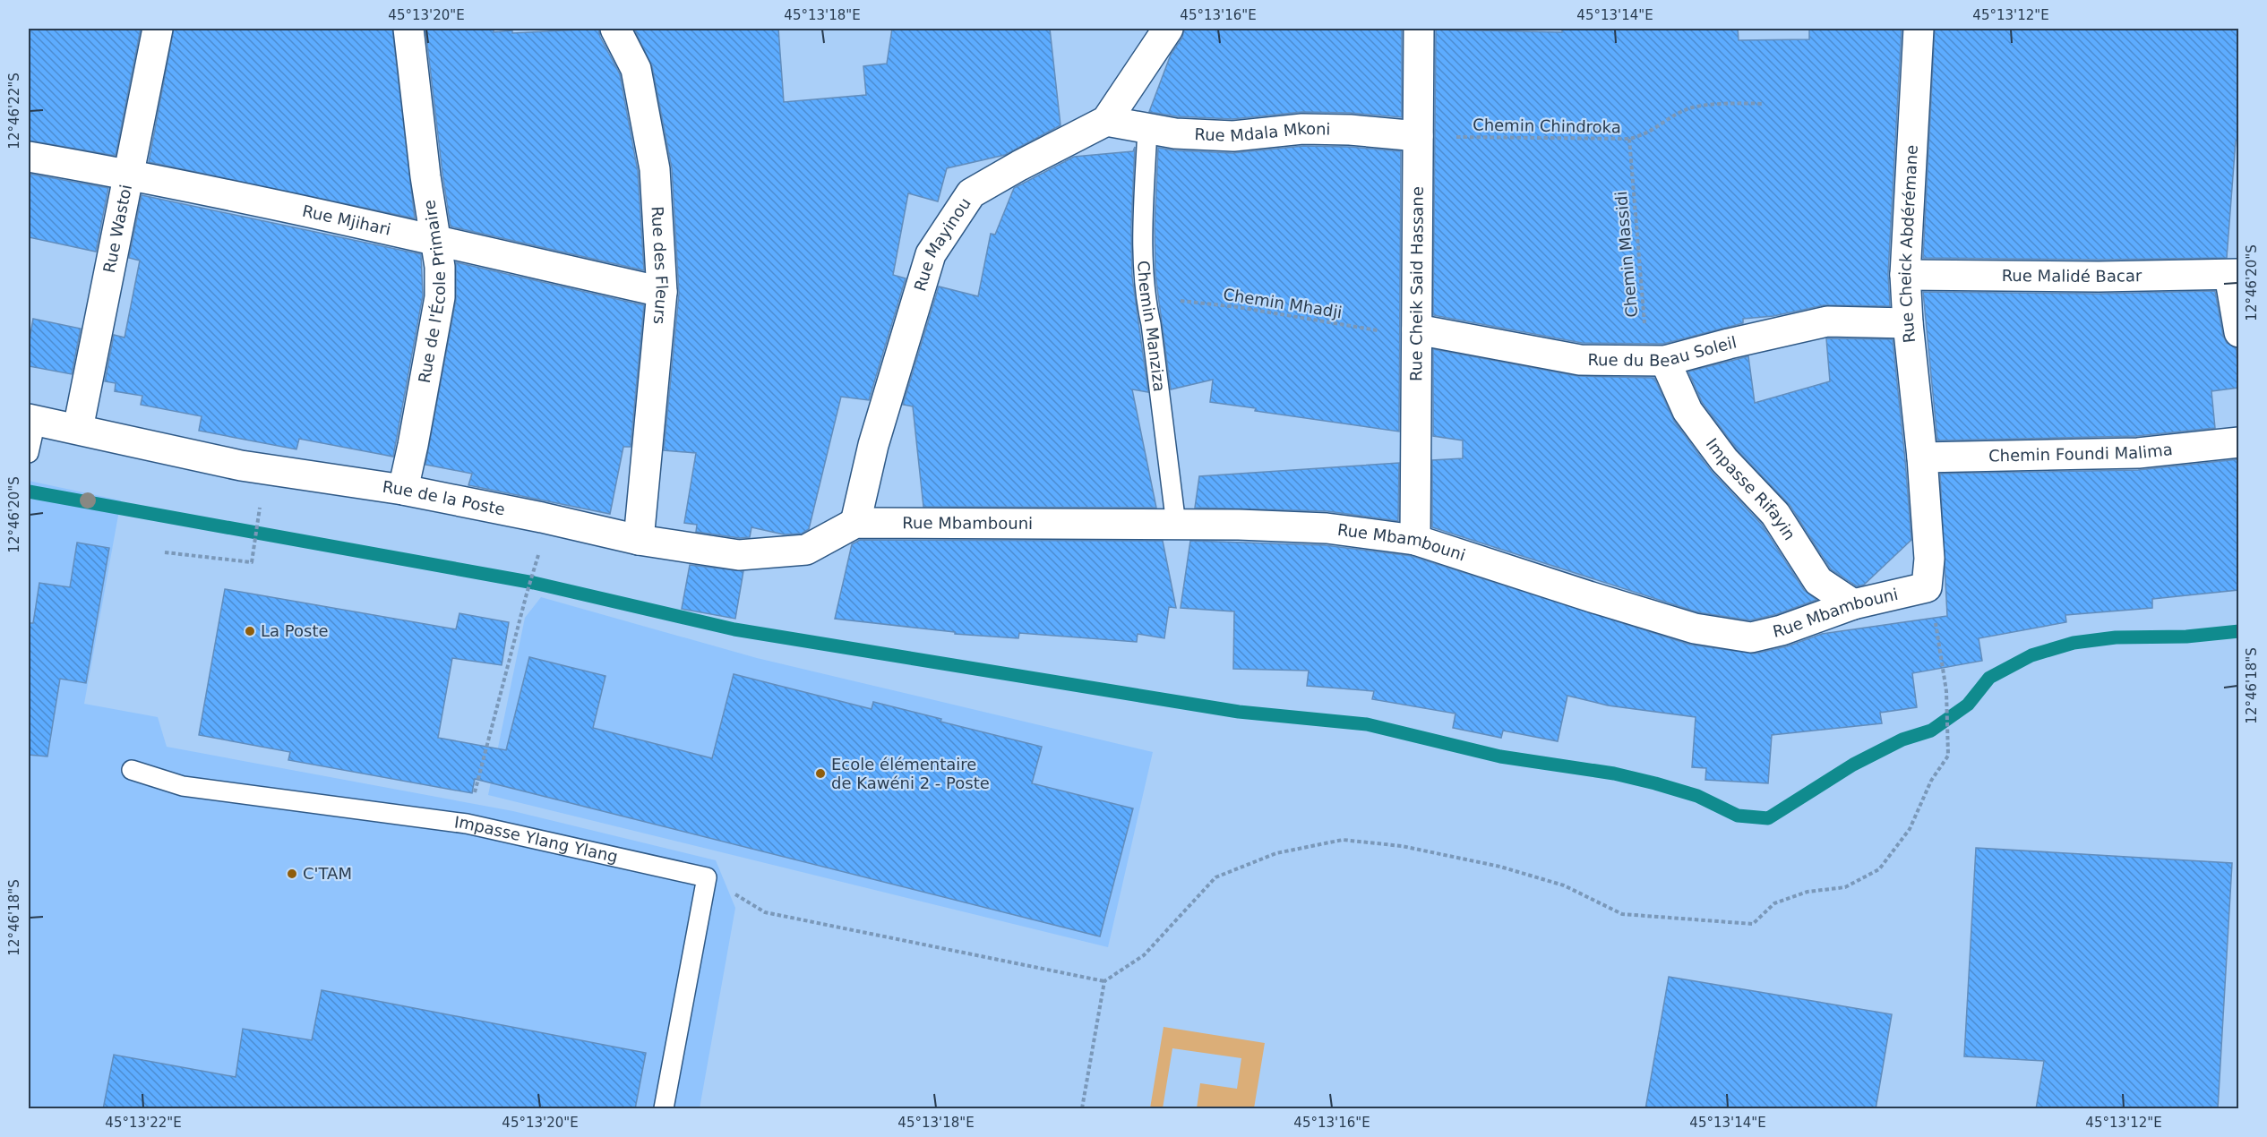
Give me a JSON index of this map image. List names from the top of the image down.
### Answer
{
  "streets": {
    "street": [
      "Rue Mdala Mkoni",
      "Rue Mjihari",
      "Rue Wastoi",
      "Rue Cheick Abdérémane",
      "Rue Mayinou",
      "Rue des Fleurs",
      "Rue Malidé Bacar",
      "Rue Cheik Said Hassane",
      "Rue de l'École Primaire",
      "Rue du Beau Soleil",
      "Chemin Foundi Malima",
      "Impasse Rifayin",
      "Rue de la Poste",
      "Rue Mbambouni"
    ],
    "lane": ["Chemin Manziza", "Impasse Ylang Ylang"],
    "path": ["Chemin Chindroka", "Chemin Massidi", "Chemin Mhadji"]
  },
  "crossings": [
    ["Chemin Chindroka", "Rue Mdala Mkoni"],
    ["Chemin Chindroka", "Chemin Massidi"],
    ["Chemin Chindroka", "Rue Cheik Said Hassane"],
    ["Rue Mdala Mkoni", "Rue Mayinou"],
    ["Rue Mdala Mkoni", "Rue Cheik Said Hassane"],
    ["Rue Mdala Mkoni", "Chemin Manziza"],
    ["Rue Mjihari", "Rue Wastoi"],
    ["Rue Mjihari", "Rue des Fleurs"],
    ["Rue Mjihari", "Rue de l'École Primaire"],
    ["Rue Wastoi", "Rue de la Poste"],
    ["Rue Cheick Abdérémane", "Rue Malidé Bacar"],
    ["Rue Cheick Abdérémane", "Rue du Beau Soleil"],
    ["Rue Cheick Abdérémane", "Chemin Foundi Malima"],
    ["Rue Cheick Abdérémane", "Rue Mbambouni"],
    ["Rue Mayinou", "Rue de la Poste"],
    ["Rue Mayinou", "Rue Mbambouni"],
    ["Chemin Massidi", "Rue du Beau Soleil"],
    ["Chemin Massidi", "Impasse Rifayin"],
    ["Rue des Fleurs", "Rue de la Poste"],
    ["Rue Cheik Said Hassane", "Chemin Mhadji"],
    ["Rue Cheik Said Hassane", "Rue du Beau Soleil"],
    ["Rue Cheik Said Hassane", "Rue Mbambouni"],
    ["Rue de l'École Primaire", "Rue de la Poste"],
    ["Chemin Mhadji", "Chemin Manziza"],
    ["Chemin Mhadji", "Rue du Beau Soleil"],
    ["Chemin Manziza", "Rue Mbambouni"],
    ["Rue du Beau Soleil", "Impasse Rifayin"],
    ["Impasse Rifayin", "Rue Mbambouni"],
    ["Rue de la Poste", "Rue Mbambouni"]
  ],
  "places": ["La Poste", "Ecole élémentaire de Kawéni 2 - Poste", "C'TAM"],
  "coordinates": [
    "45°13'20\"E",
    "45°13'18\"E",
    "45°13'16\"E",
    "45°13'14\"E",
    "45°13'12\"E",
    "12°46'22\"S",
    "12°46'20\"S",
    "12°46'18\"S",
    "45°13'22\"E"
  ]
}
